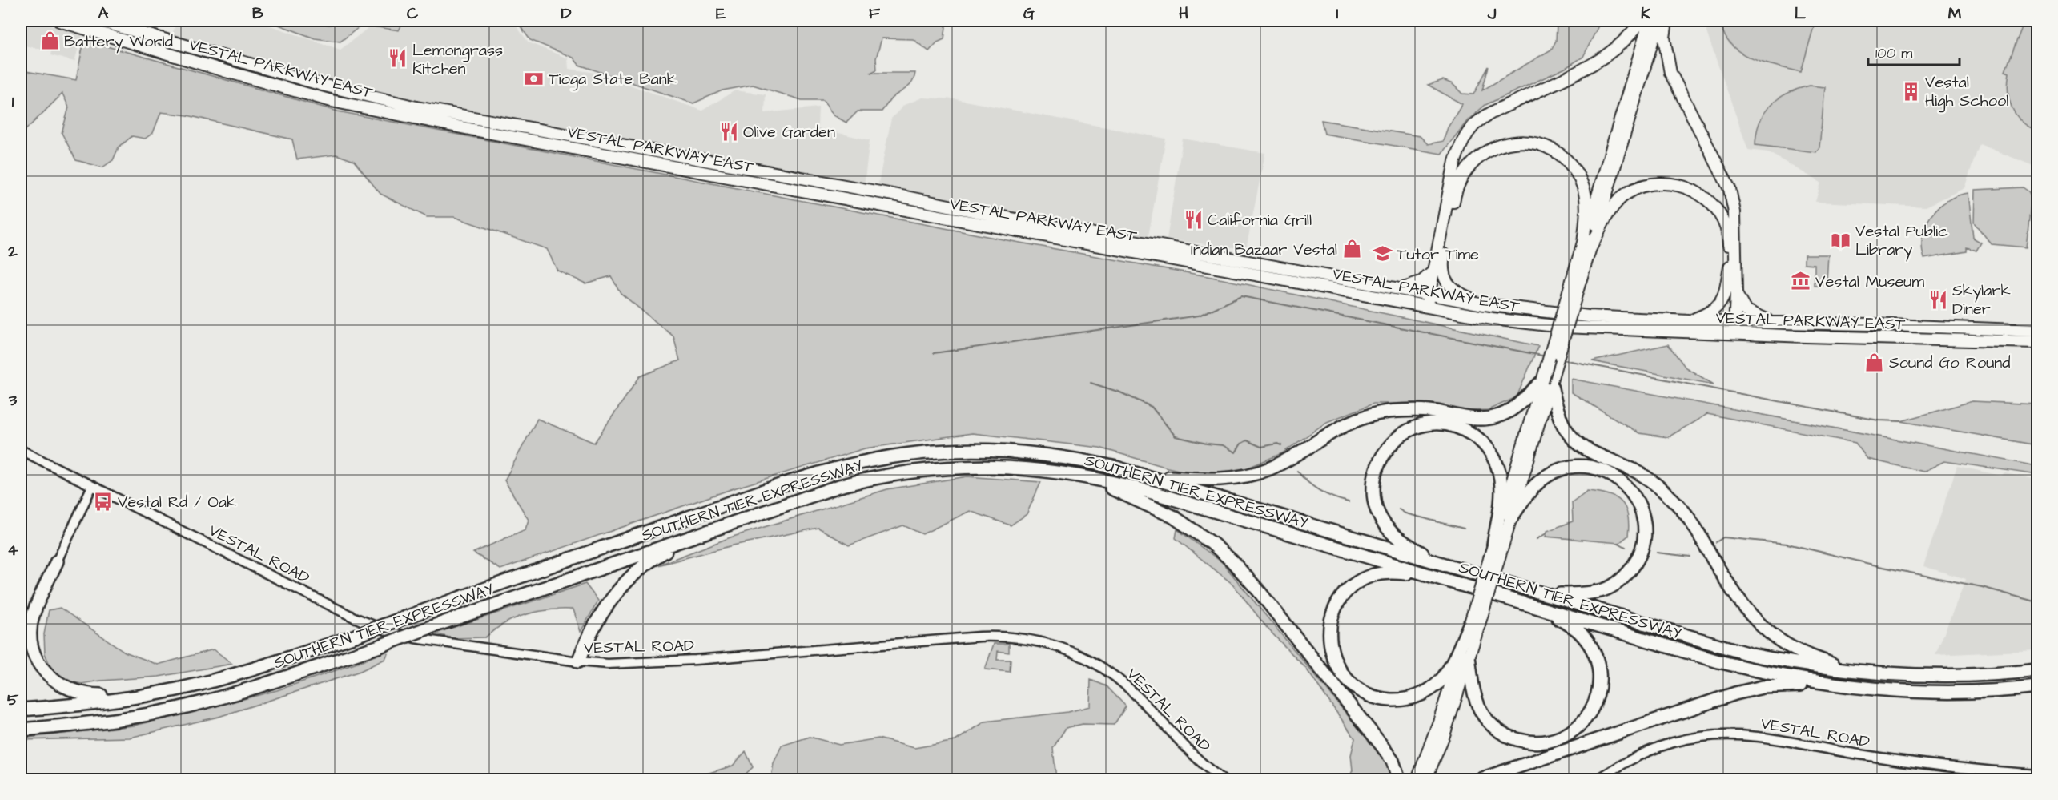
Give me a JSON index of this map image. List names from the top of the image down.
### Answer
{
  "streets": {
    "highway": ["SOUTHERN TIER EXPRESSWAY"],
    "main road": ["VESTAL PARKWAY EAST"],
    "street": ["VESTAL ROAD"]
  },
  "places": {
    "shop": ["Battery World", "Indian Bazaar Vestal", "Sound Go Round"],
    "restaurant": [
      "Lemongrass Kitchen",
      "Olive Garden",
      "California Grill",
      "Skylark Diner"
    ],
    "bank": ["Tioga State Bank"],
    "building": ["Vestal High School"],
    "library": ["Vestal Public Library"],
    "school or university": ["Tutor Time"],
    "museum": ["Vestal Museum"],
    "bus stop": ["Vestal Rd / Oak"]
  },
  "scale_bar": "100 m",
  "grid": {
    "columns": [
      "A",
      "B",
      "C",
      "D",
      "E",
      "F",
      "G",
      "H",
      "I",
      "J",
      "K",
      "L",
      "M"
    ],
    "rows": [
      "1",
      "2",
      "3",
      "4",
      "5"
    ]
  }
}
